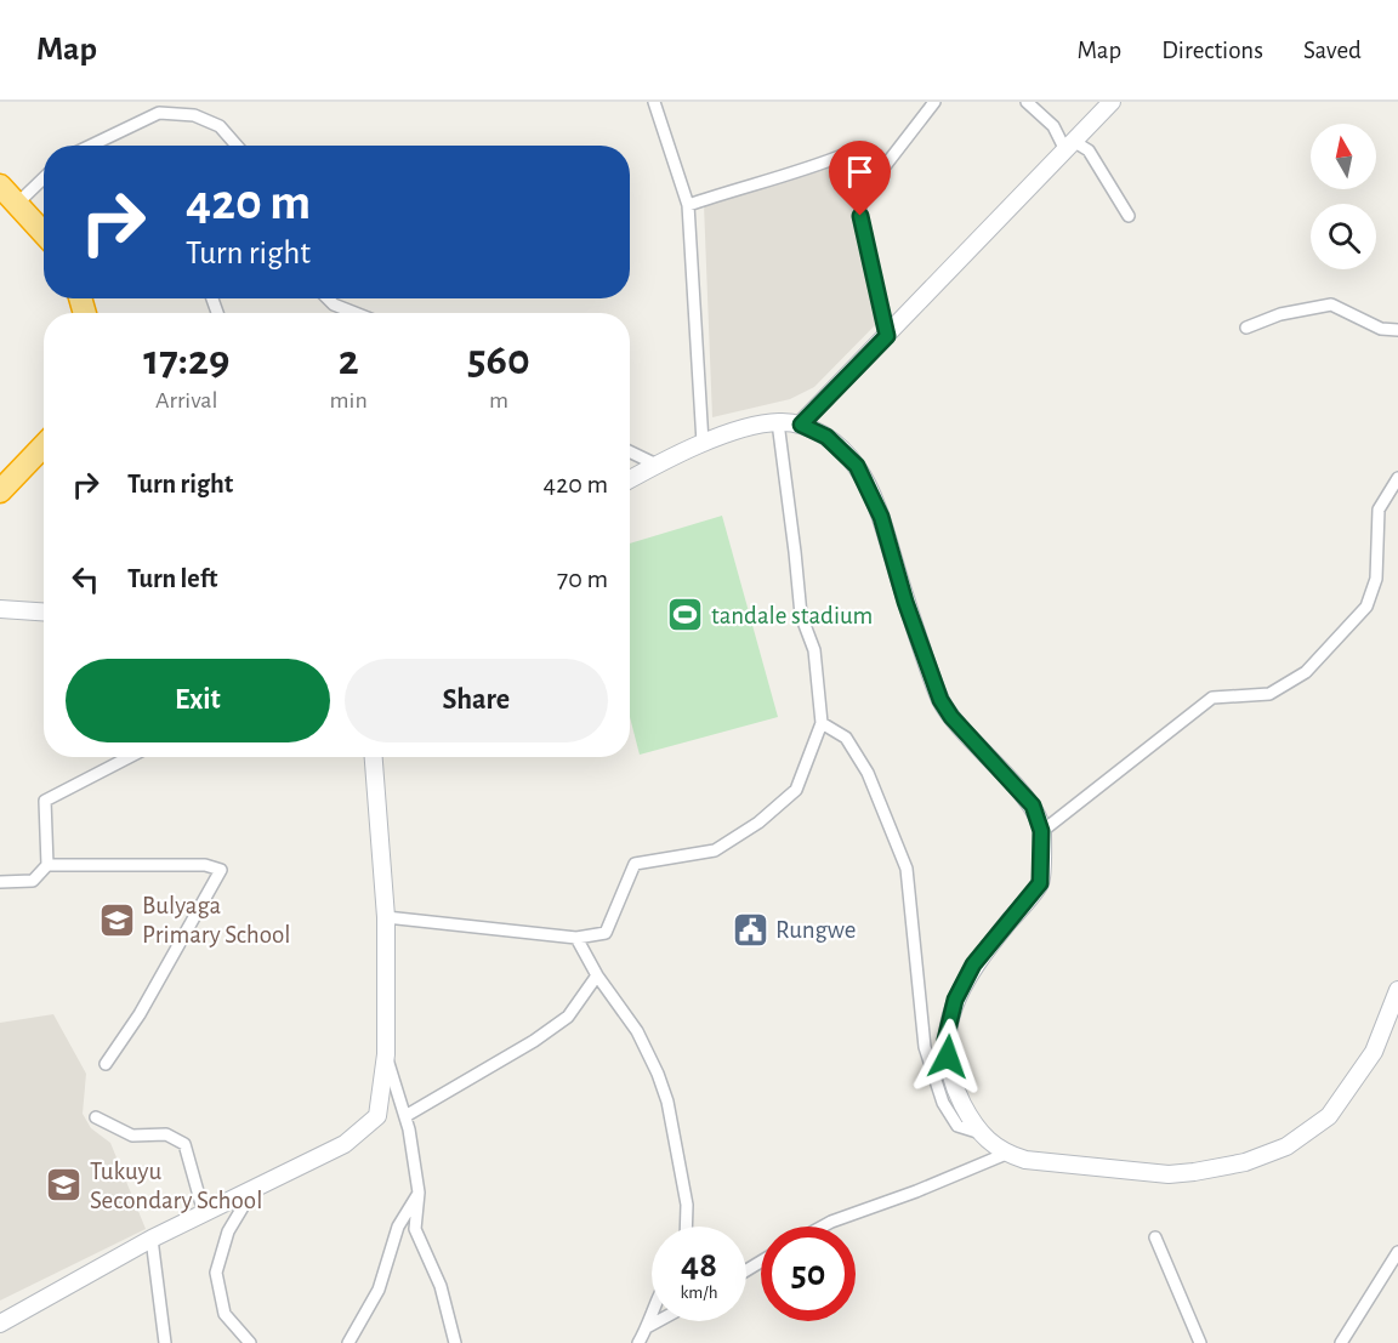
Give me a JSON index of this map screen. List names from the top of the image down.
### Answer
{
  "places": {
    "sports": ["tandale stadium"],
    "school or university": ["Bulyaga Primary School", "Tukuyu Secondary School"],
    "public building": ["Rungwe"]
  },
  "north": "top",
  "page": {
    "header": "Map",
    "nav": ["Map", "Directions", "Saved"],
    "turn": ["420 m", "Turn right"],
    "eta": [
      "17:29",
      "Arrival",
      "2",
      "min",
      "560",
      "m"
    ],
    "list": [
      {
        "name": "Turn right",
        "value": "420 m"
      },
      {
        "name": "Turn left",
        "value": "70 m"
      }
    ],
    "buttons": ["Exit", "Share"],
    "speed": "48 km/h",
    "limit": "50"
  }
}
